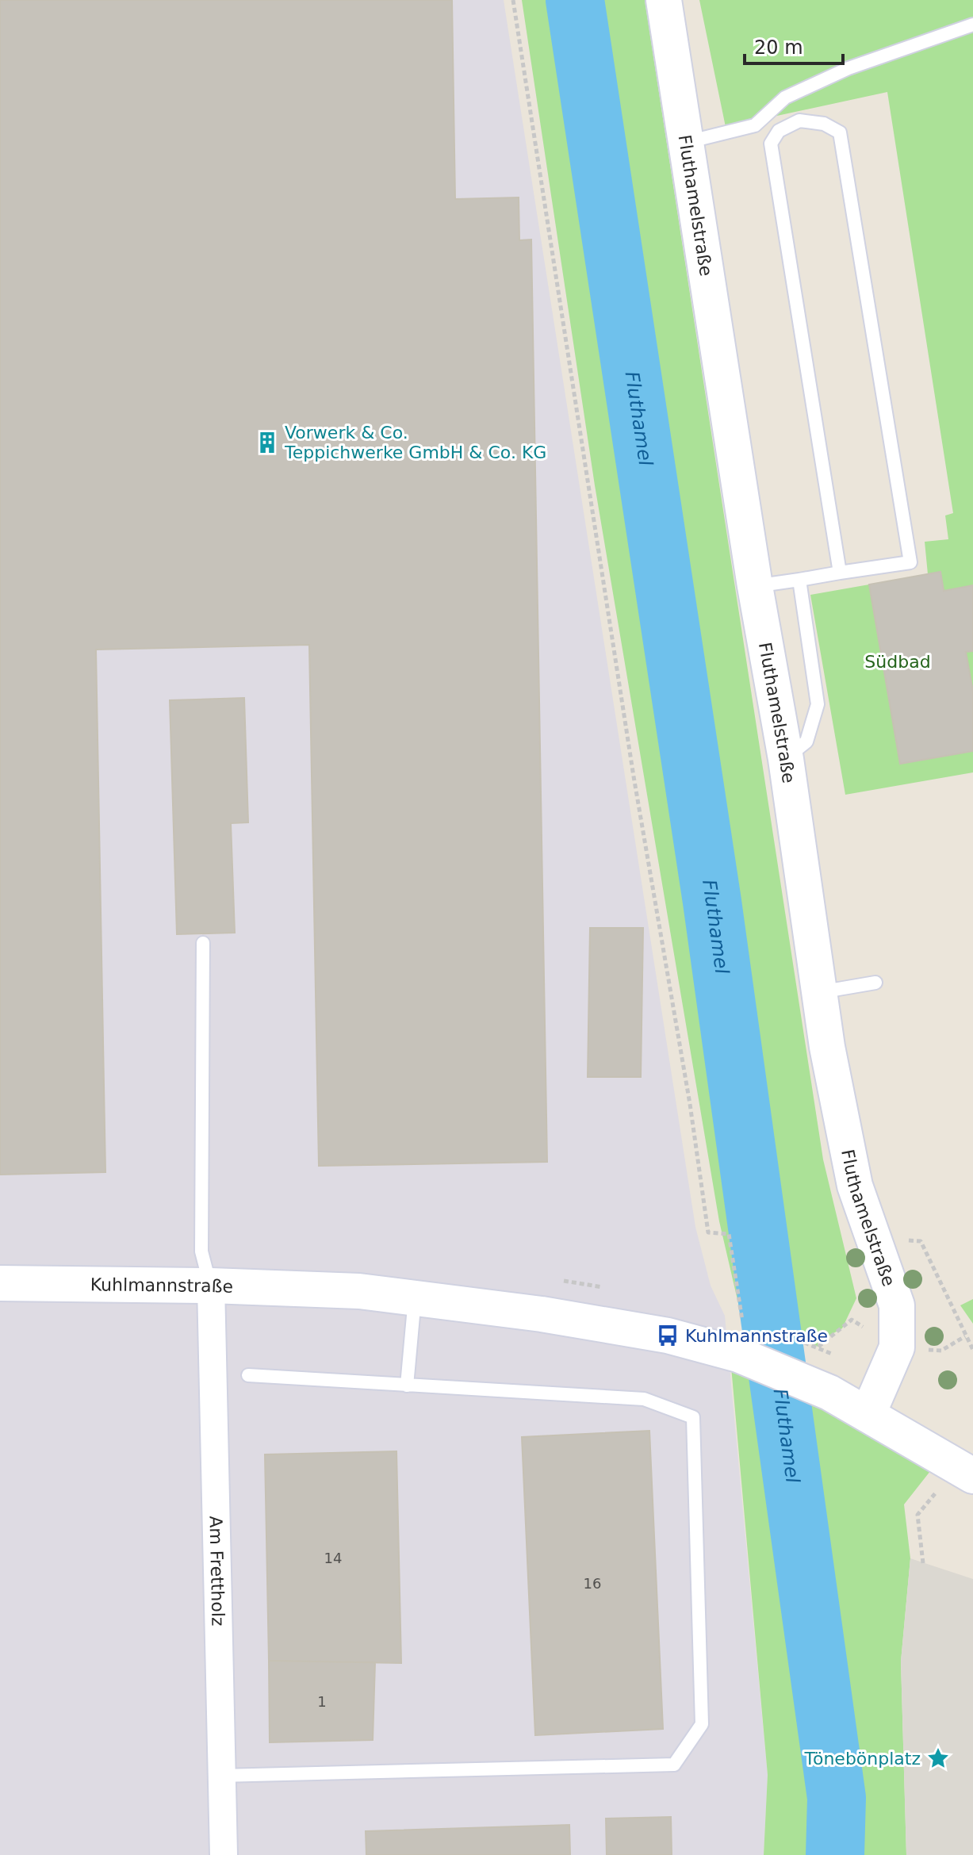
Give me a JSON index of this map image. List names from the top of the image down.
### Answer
{
  "streets": {
    "main road": ["Fluthamelstraße", "Kuhlmannstraße"],
    "street": ["Am Frettholz"]
  },
  "crossings": [
    ["Fluthamelstraße", "Kuhlmannstraße"],
    ["Kuhlmannstraße", "Am Frettholz"]
  ],
  "water": ["Fluthamel"],
  "parks": ["Südbad"],
  "places": {
    "building": ["Vorwerk & Co. Teppichwerke GmbH & Co. KG"],
    "bus stop": ["Kuhlmannstraße"],
    "place": ["Tönebönplatz"]
  },
  "house_numbers": ["14", "16", "1"],
  "scale_bar": "20 m"
}
